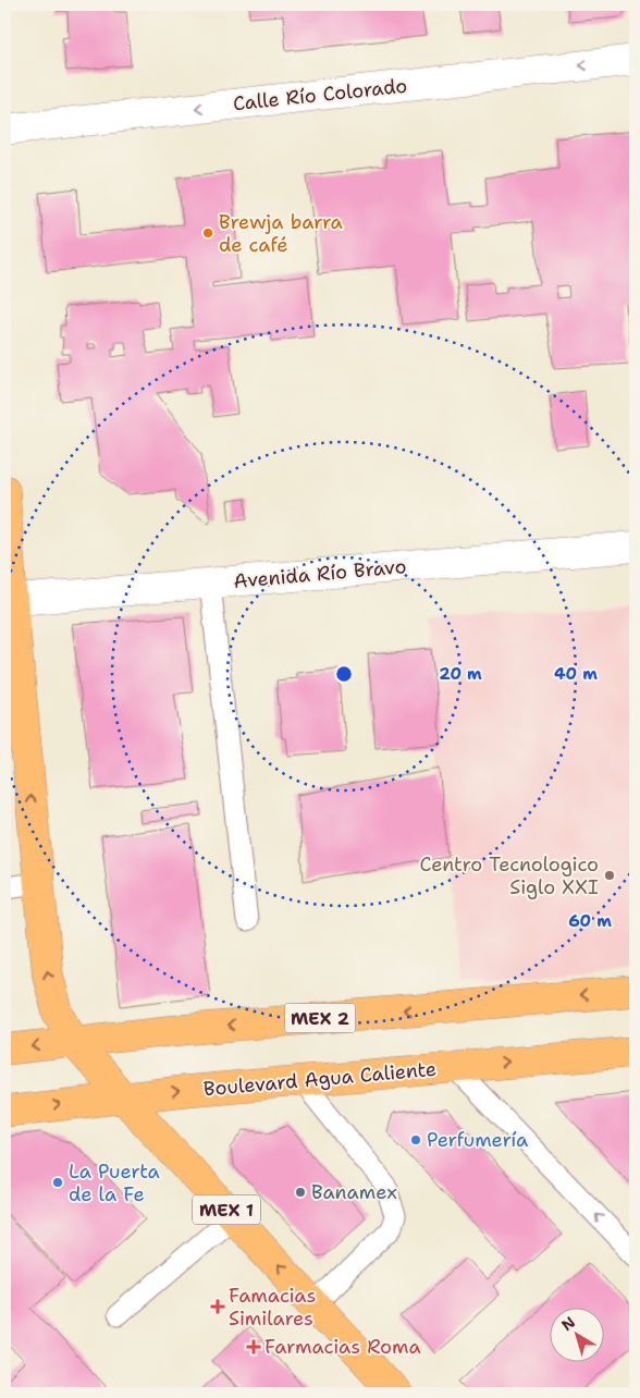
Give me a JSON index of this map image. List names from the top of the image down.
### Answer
{
  "streets": {
    "main road": ["MEX 2", "Boulevard Agua Caliente", "MEX 1"],
    "street": ["Calle Río Colorado", "Avenida Río Bravo"]
  },
  "crossings": [
    ["Avenida Río Bravo", "MEX 1"],
    ["MEX 2", "MEX 1"],
    ["Boulevard Agua Caliente", "MEX 1"]
  ],
  "one_way": ["Calle Río Colorado"],
  "places": {
    "other": [
      "Brewja barra de café",
      "Centro Tecnologico Siglo XXI",
      "Perfumería",
      "La Puerta de la Fe",
      "Banamex"
    ],
    "health": ["Famacias Similares", "Farmacias Roma"]
  },
  "north": "top left",
  "rings": ["20 m", "40 m", "60 m"]
}
